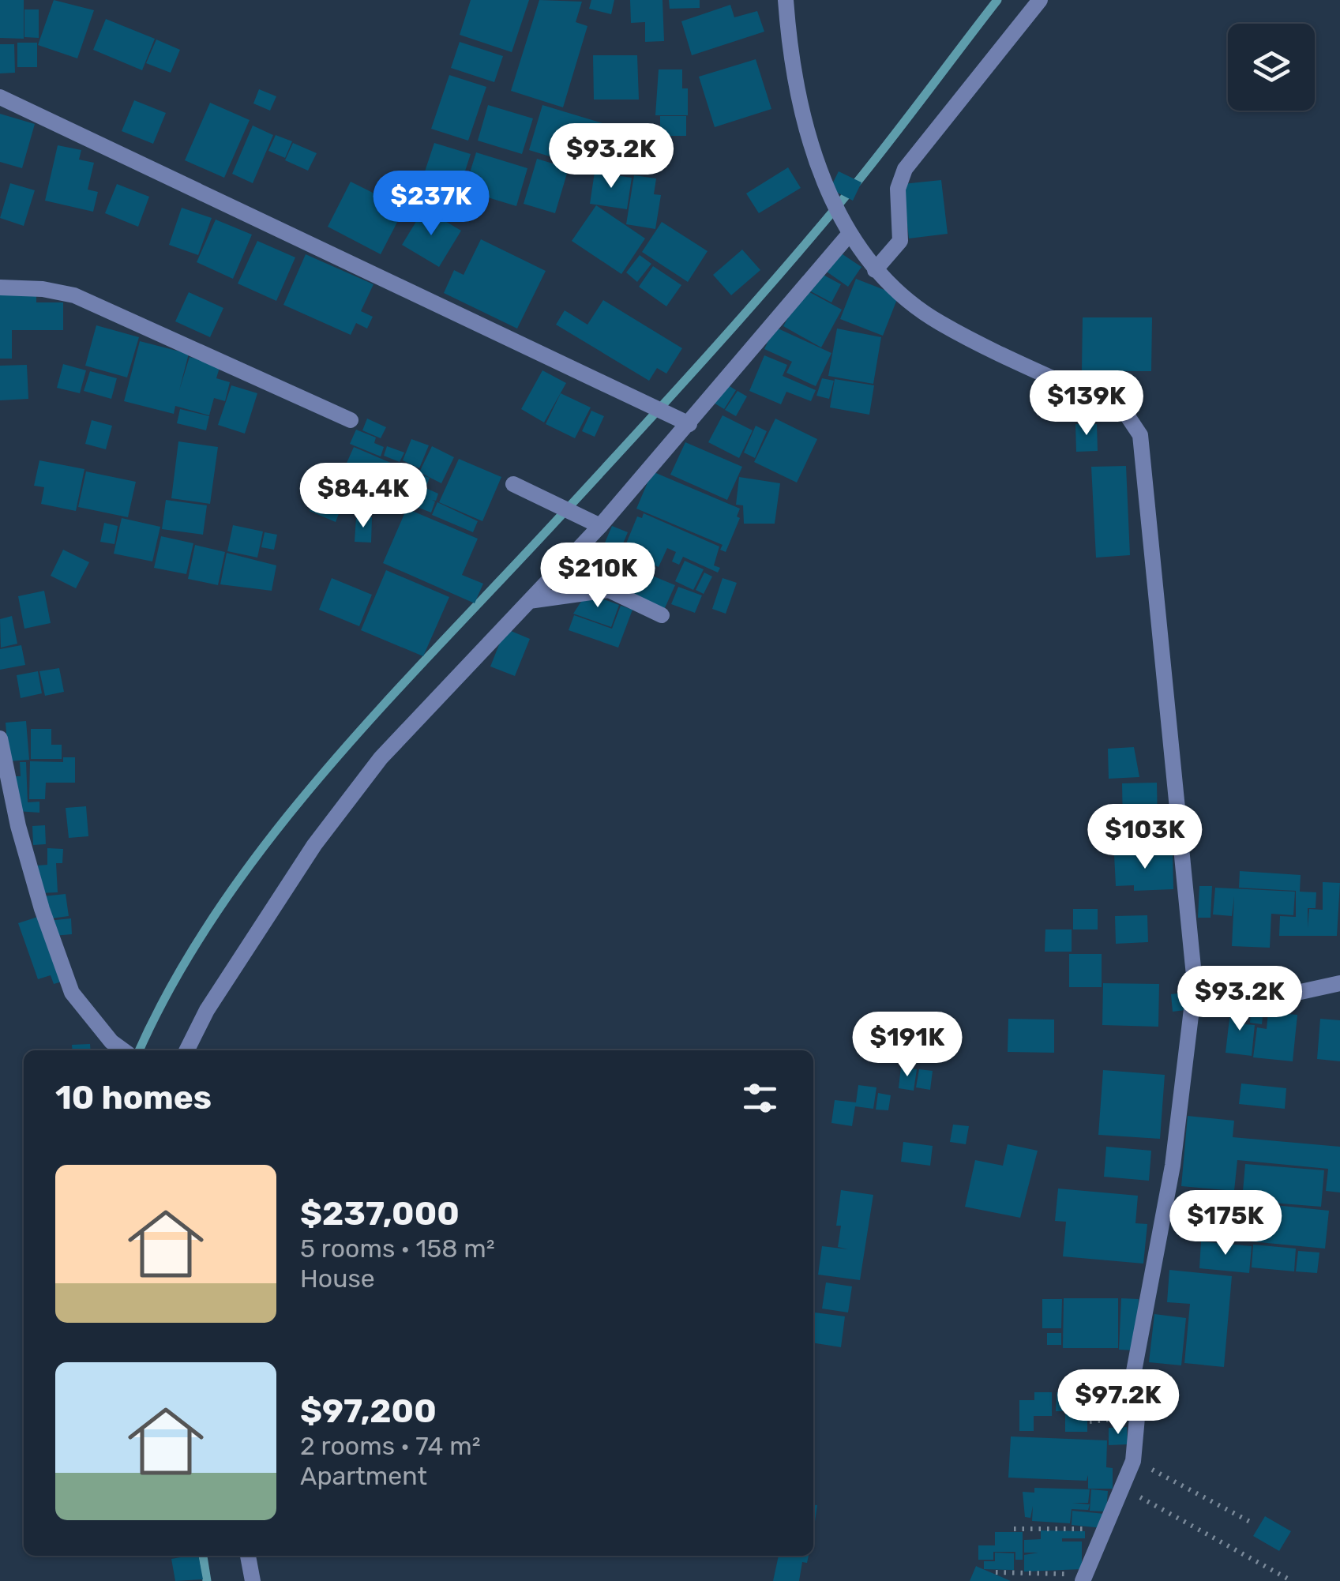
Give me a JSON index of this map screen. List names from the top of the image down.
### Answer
{
  "page": {
    "price": [
      "$93.2K",
      "$237K",
      "$139K",
      "$84.4K",
      "$210K",
      "$103K",
      "$93.2K",
      "$191K",
      "$175K",
      "$97.2K"
    ],
    "heading": "10 homes",
    "list": [
      {
        "name": "$237,000",
        "note": "5 rooms · 158 m² · House"
      },
      {
        "name": "$97,200",
        "note": "2 rooms · 74 m² · Apartment"
      }
    ]
  }
}
